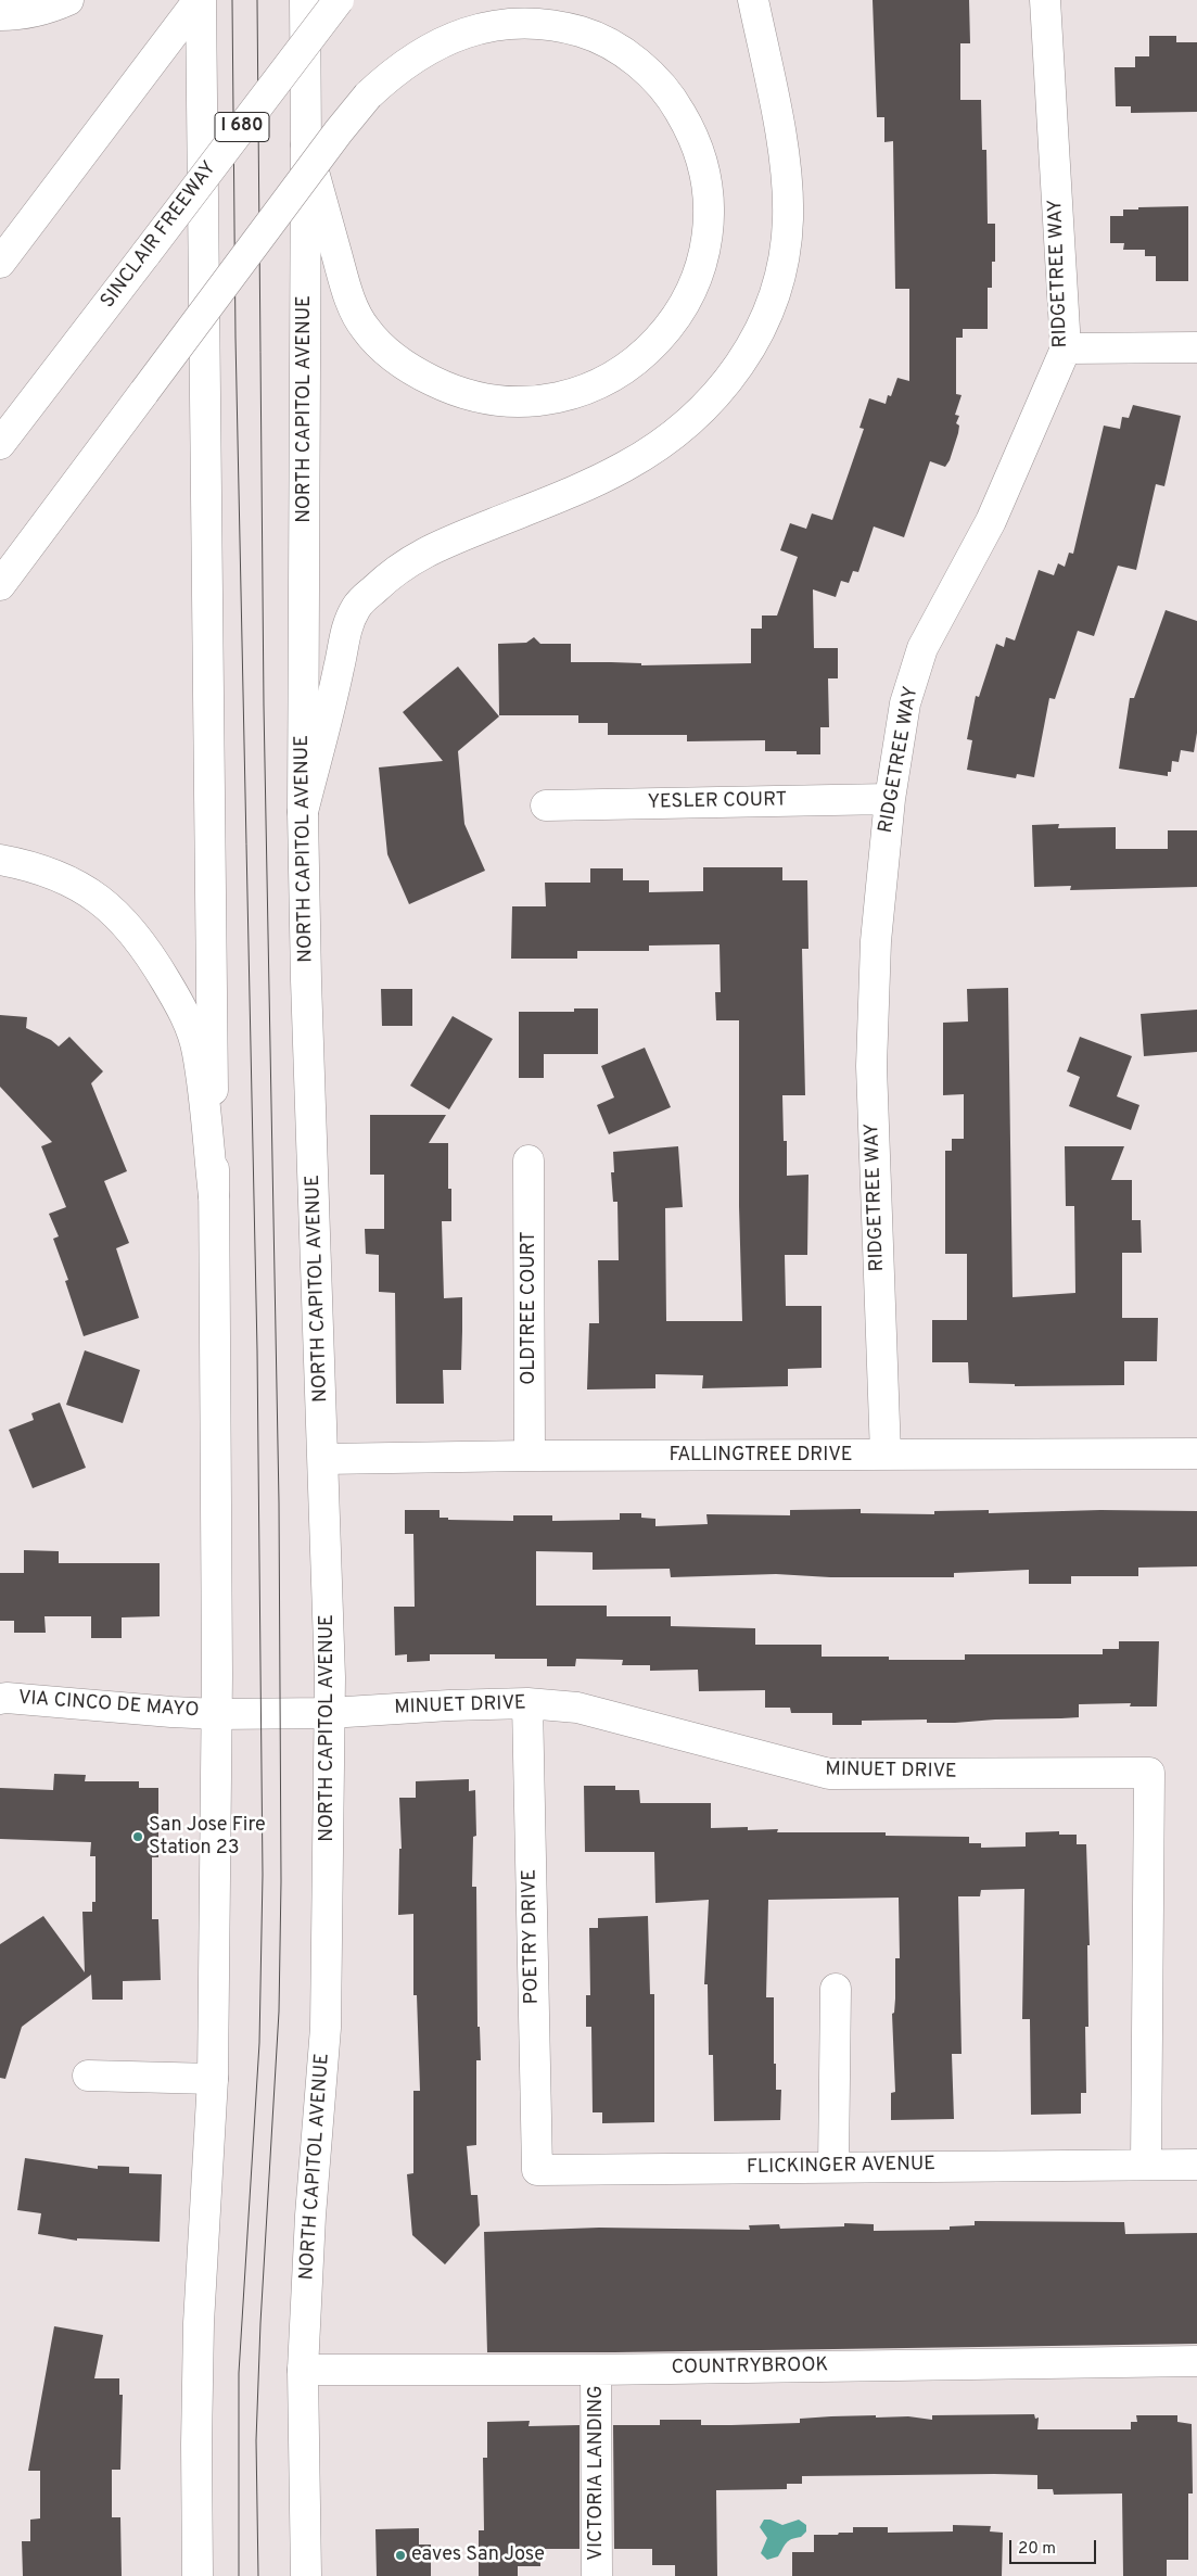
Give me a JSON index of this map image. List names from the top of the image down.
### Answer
{
  "streets": {
    "main road": [
      "I 680",
      "SINCLAIR FREEWAY",
      "RIDGETREE WAY",
      "NORTH CAPITOL AVENUE",
      "YESLER COURT",
      "OLDTREE COURT",
      "FALLINGTREE DRIVE",
      "VIA CINCO DE MAYO",
      "MINUET DRIVE",
      "POETRY DRIVE",
      "FLICKINGER AVENUE",
      "COUNTRYBROOK",
      "VICTORIA LANDING"
    ]
  },
  "crossings": [
    ["RIDGETREE WAY", "YESLER COURT"],
    ["RIDGETREE WAY", "FALLINGTREE DRIVE"],
    ["NORTH CAPITOL AVENUE", "FALLINGTREE DRIVE"],
    ["NORTH CAPITOL AVENUE", "MINUET DRIVE"],
    ["NORTH CAPITOL AVENUE", "COUNTRYBROOK"],
    ["OLDTREE COURT", "FALLINGTREE DRIVE"],
    ["VIA CINCO DE MAYO", "MINUET DRIVE"],
    ["MINUET DRIVE", "POETRY DRIVE"],
    ["MINUET DRIVE", "FLICKINGER AVENUE"],
    ["POETRY DRIVE", "FLICKINGER AVENUE"],
    ["COUNTRYBROOK", "VICTORIA LANDING"]
  ],
  "places": ["San Jose Fire Station 23", "eaves San Jose"],
  "scale_bar": "20 m"
}
